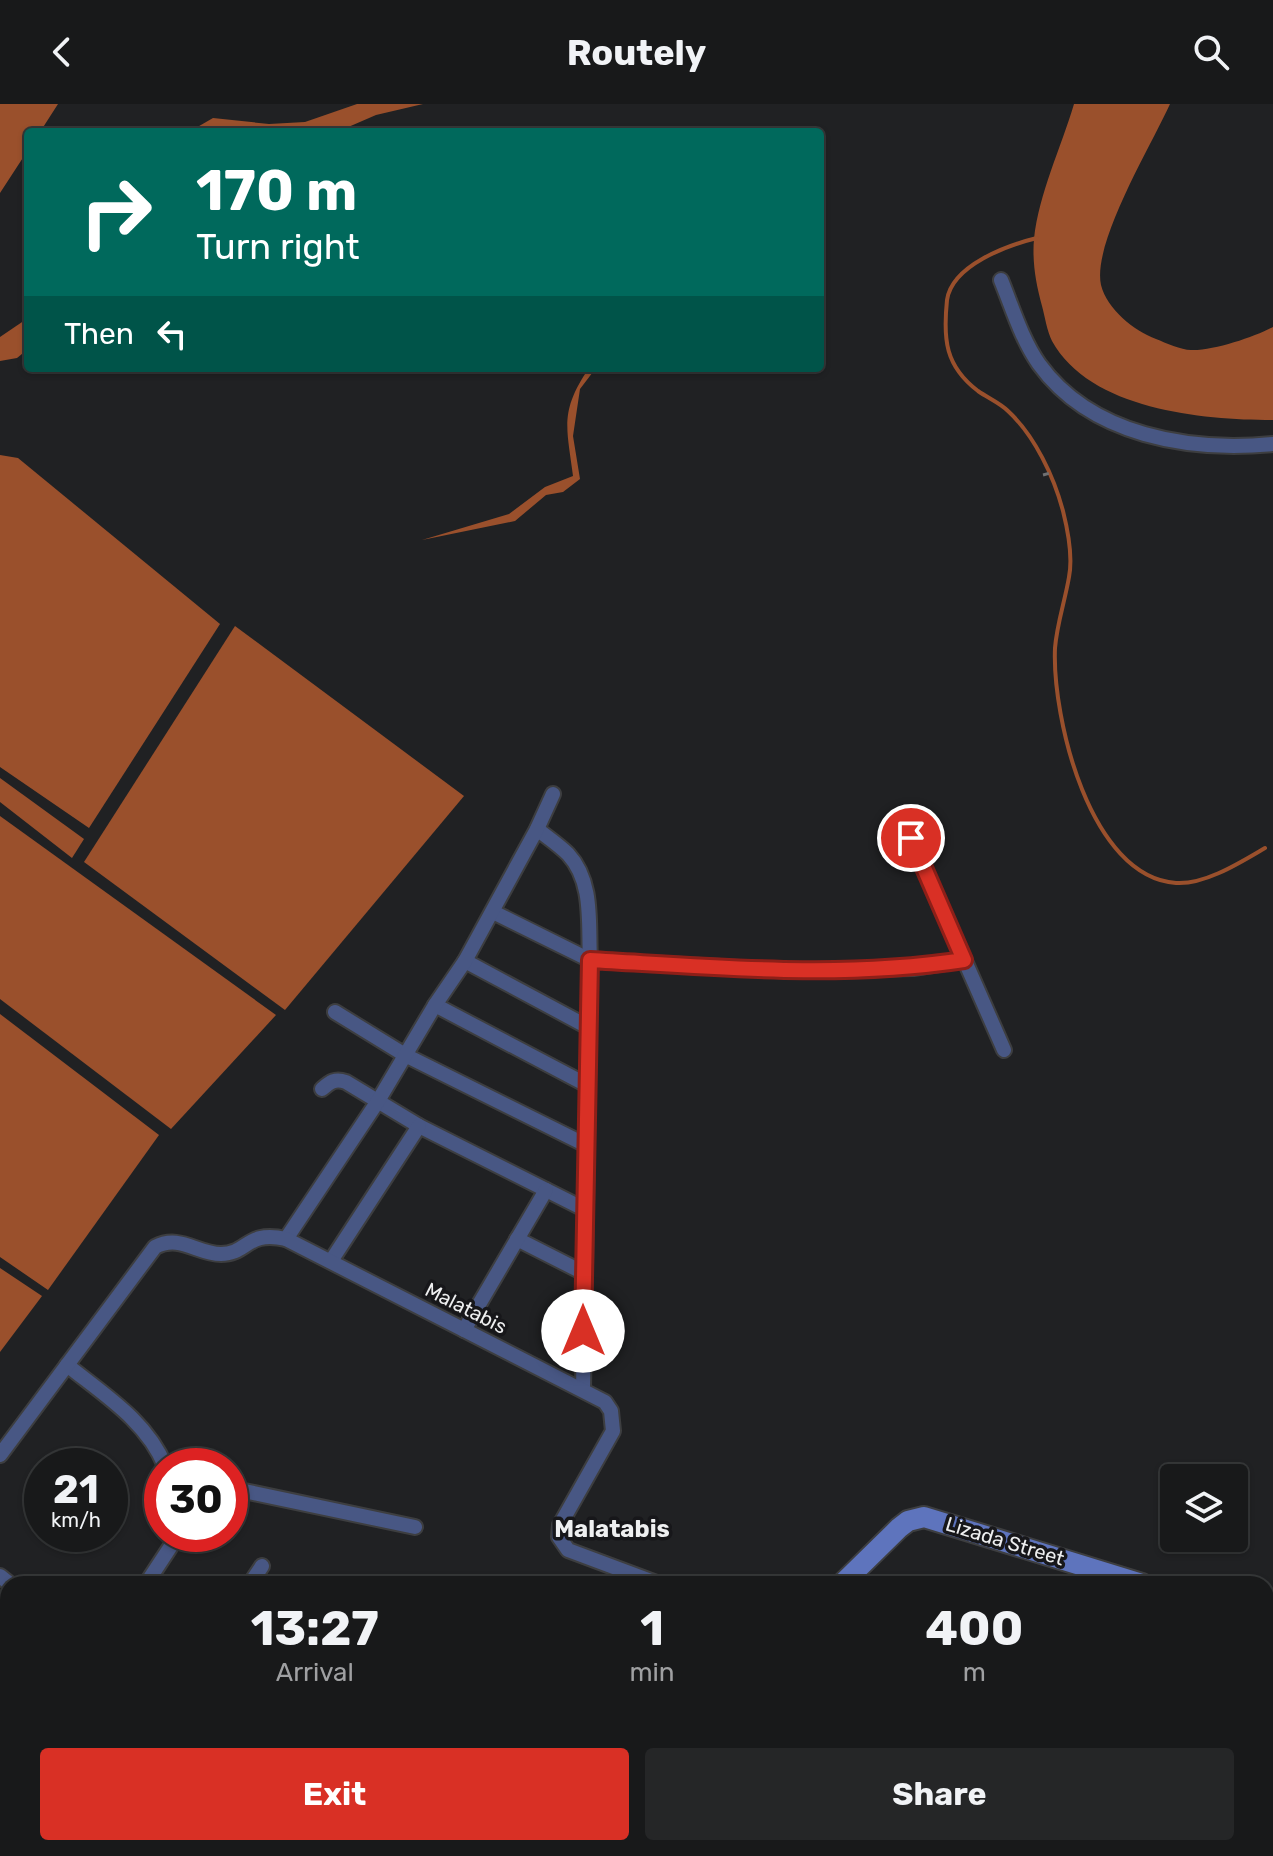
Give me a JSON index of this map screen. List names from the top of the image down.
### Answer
{
  "streets": {
    "street": ["Malatabis", "Lizada Street"]
  },
  "districts": ["Malatabis"],
  "page": {
    "header": "Routely",
    "turn": ["170 m", "Turn right"],
    "then": "Then",
    "speed": "21 km/h",
    "limit": "30",
    "eta": [
      "13:27",
      "Arrival",
      "1",
      "min",
      "400",
      "m"
    ],
    "buttons": ["Exit", "Share"]
  }
}
